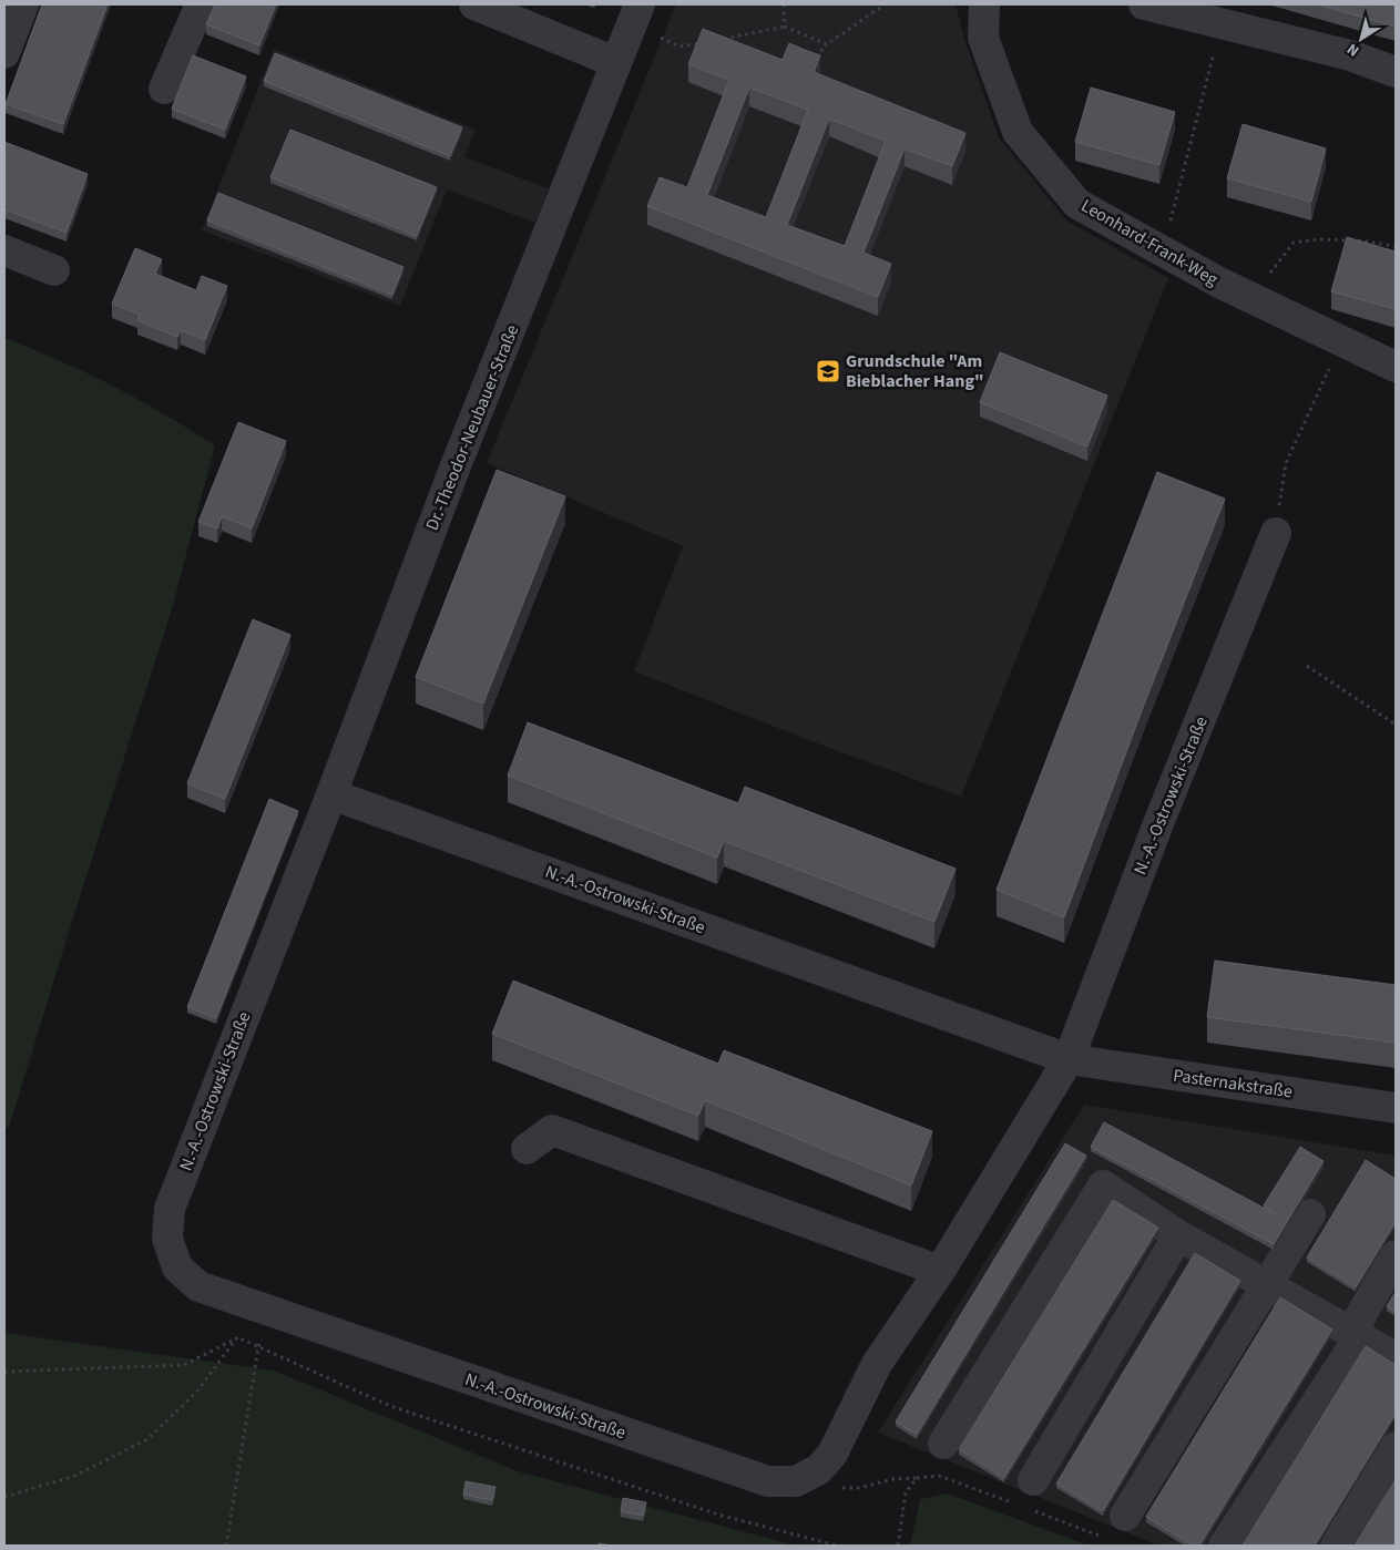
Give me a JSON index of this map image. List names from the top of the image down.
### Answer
{
  "streets": {
    "street": [
      "Leonhard-Frank-Weg",
      "Dr.-Theodor-Neubauer-Straße",
      "N.-A.-Ostrowski-Straße",
      "Pasternakstraße"
    ]
  },
  "crossings": [
    ["Dr.-Theodor-Neubauer-Straße", "N.-A.-Ostrowski-Straße"],
    ["N.-A.-Ostrowski-Straße", "Pasternakstraße"]
  ],
  "places": {
    "school or university": ["Grundschule \"Am Bieblacher Hang\""]
  },
  "north": "bottom left"
}
